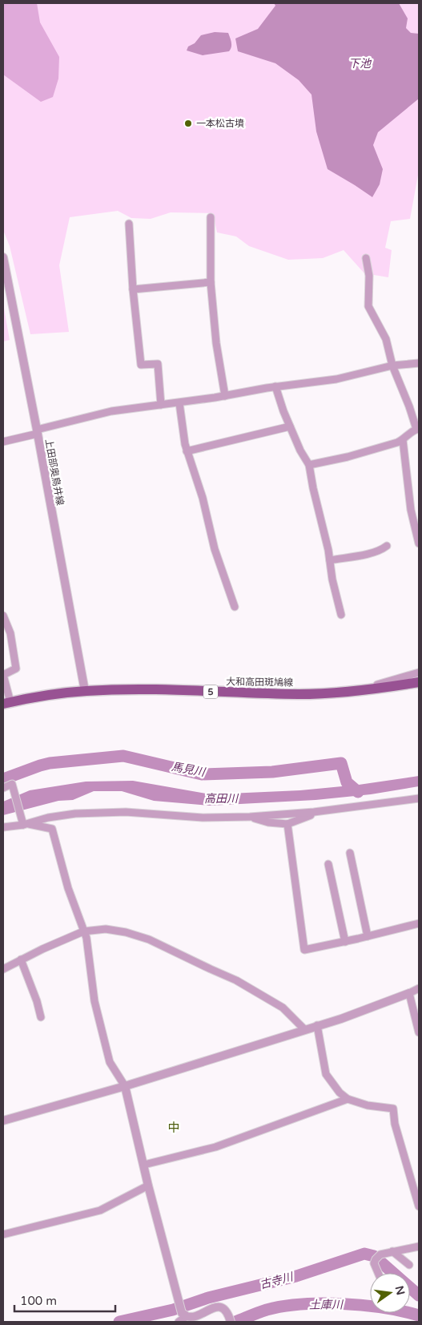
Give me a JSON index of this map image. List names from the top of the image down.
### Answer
{
  "streets": {
    "main road": ["大和高田斑鳩線", "5"],
    "street": ["上田部奥鳥井線"]
  },
  "crossings": [
    ["上田部奥鳥井線", "大和高田斑鳩線"]
  ],
  "districts": ["中"],
  "water": [
    "下池",
    "馬見川",
    "高田川",
    "古寺川",
    "土庫川"
  ],
  "places": ["一本松古墳"],
  "scale_bar": "100 m",
  "north": "right"
}
